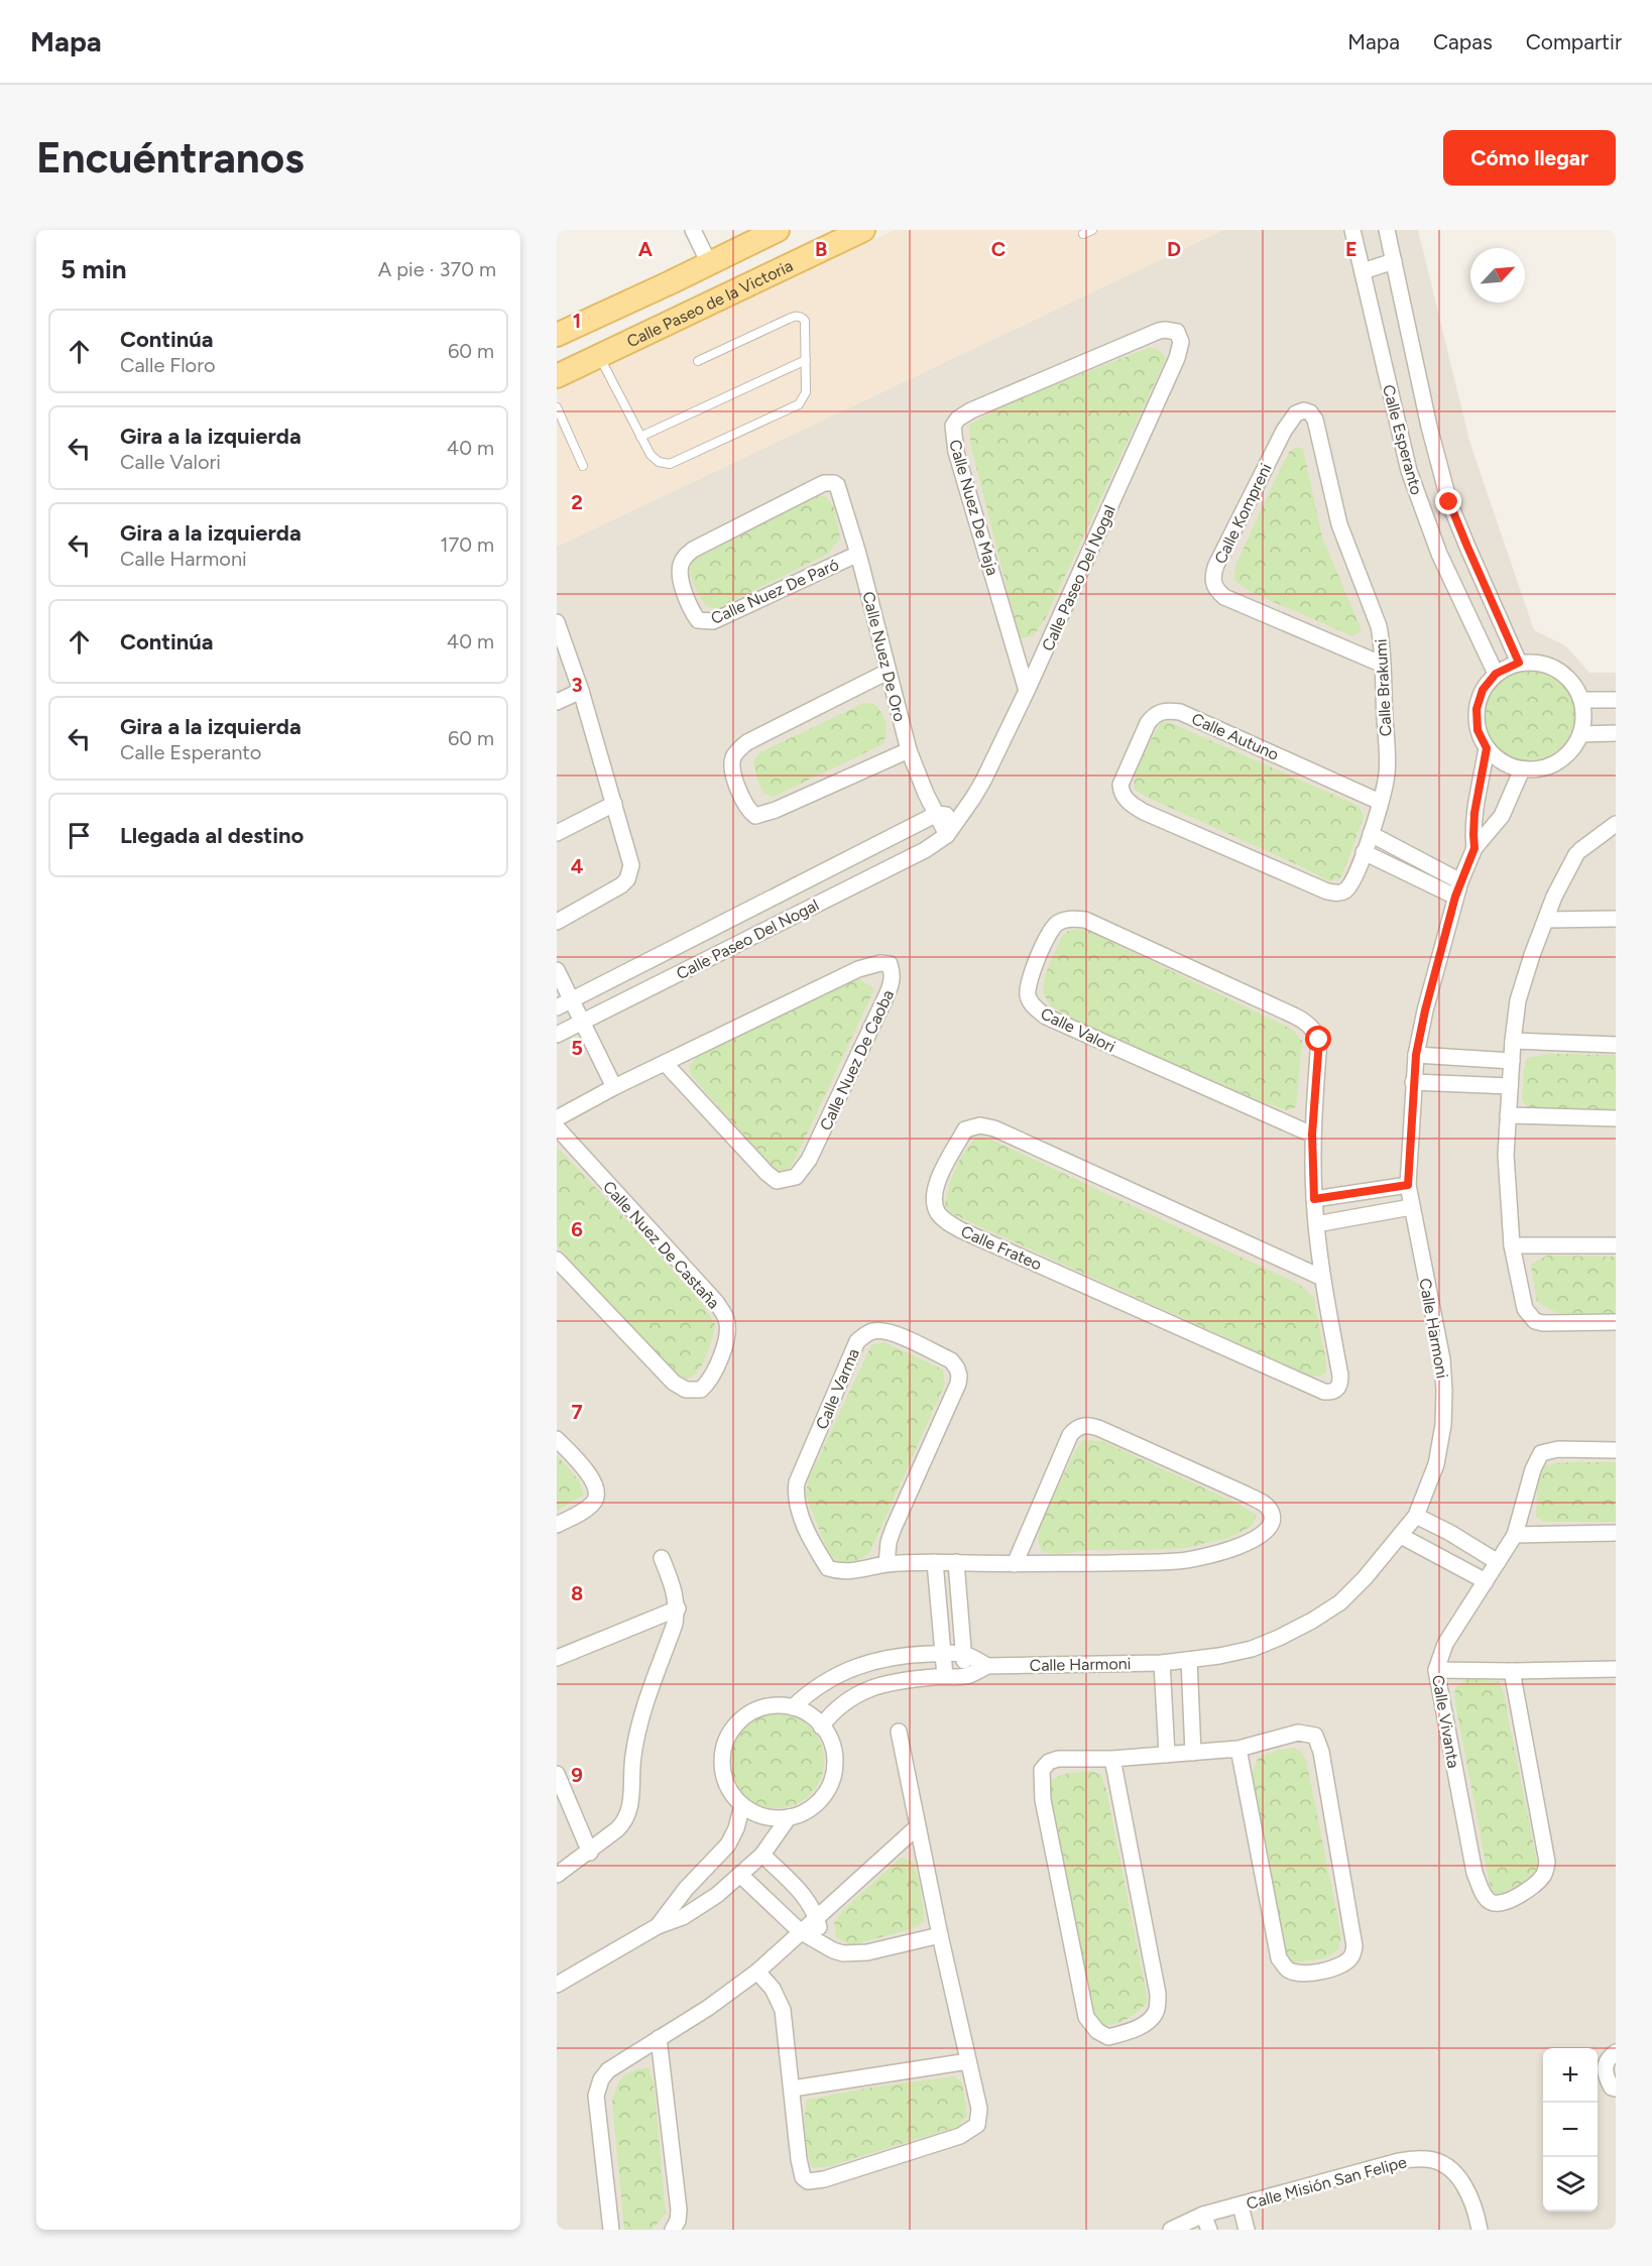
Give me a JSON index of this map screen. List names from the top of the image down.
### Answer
{
  "streets": {
    "main road": ["Calle Paseo de la Victoria"],
    "street": [
      "Calle Esperanto",
      "Calle Nuez De Maja",
      "Calle Kompreni",
      "Calle Paseo Del Nogal",
      "Calle Nuez De Paró",
      "Calle Nuez De Oro",
      "Calle Brakumi",
      "Calle Autuno",
      "Calle Valori",
      "Calle Nuez De Caoba",
      "Calle Nuez De Castaña",
      "Calle Frateo",
      "Calle Harmoni",
      "Calle Varma",
      "Calle Vivanta",
      "Calle Misión San Felipe"
    ]
  },
  "crossings": [
    ["Calle Esperanto", "Calle Harmoni"],
    ["Calle Nuez De Maja", "Calle Paseo Del Nogal"],
    ["Calle Kompreni", "Calle Brakumi"],
    ["Calle Paseo Del Nogal", "Calle Nuez De Oro"],
    ["Calle Nuez De Paró", "Calle Nuez De Oro"],
    ["Calle Brakumi", "Calle Autuno"]
  ],
  "north": "top right",
  "page": {
    "header": "Mapa",
    "nav": ["Mapa", "Capas", "Compartir"],
    "buttons": "Cómo llegar",
    "title": "Encuéntranos",
    "heading": ["5 min", "A pie · 370 m"],
    "list": [
      ["Continúa", "Calle Floro", "60 m"],
      ["Gira a la izquierda", "Calle Valori", "40 m"],
      ["Gira a la izquierda", "Calle Harmoni", "170 m"],
      ["Continúa", "40 m"],
      ["Gira a la izquierda", "Calle Esperanto", "60 m"],
      "Llegada al destino"
    ],
    "map_buttons": ["+", "−"]
  },
  "grid": {
    "columns": [
      "A",
      "B",
      "C",
      "D",
      "E"
    ],
    "rows": [
      "1",
      "2",
      "3",
      "4",
      "5",
      "6",
      "7",
      "8",
      "9"
    ]
  }
}
